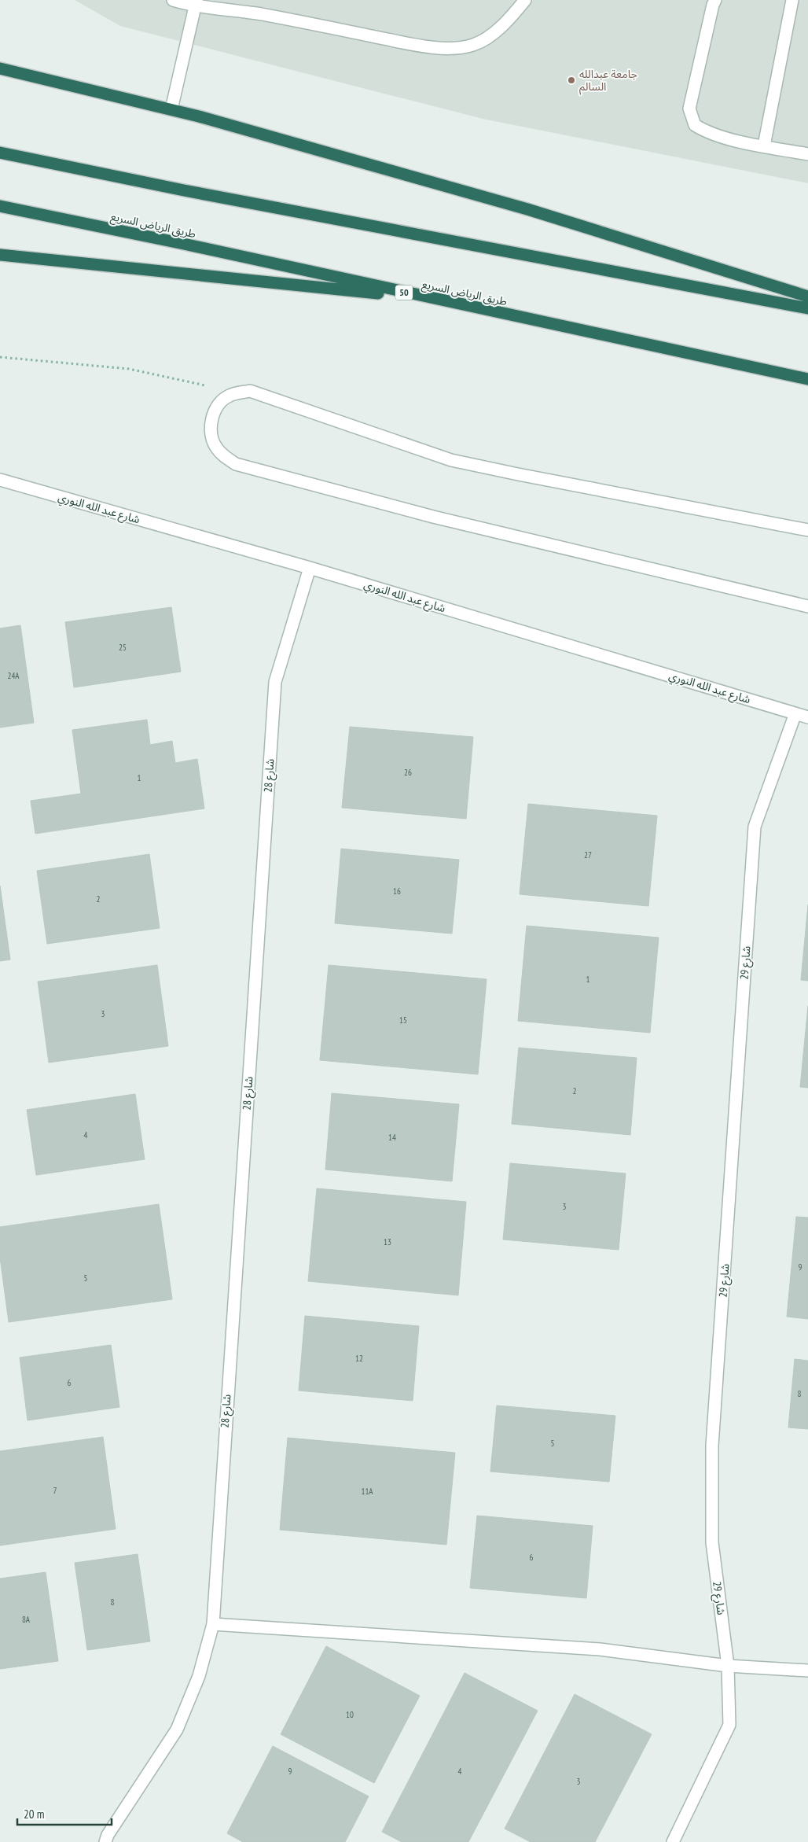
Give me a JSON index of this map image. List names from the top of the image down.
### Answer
{
  "streets": {
    "highway": ["طريق الرياض السريع", "50"],
    "street": ["شارع عبد الله النوري", "شارع 28", "شارع 29"]
  },
  "crossings": [
    ["شارع عبد الله النوري", "شارع 28"],
    ["شارع عبد الله النوري", "شارع 29"]
  ],
  "places": ["جامعة عبدالله السالم"],
  "house_numbers": [
    "25",
    "24A",
    "26",
    "1",
    "27",
    "16",
    "2",
    "1",
    "3",
    "15",
    "2",
    "4",
    "14",
    "3",
    "13",
    "9",
    "5",
    "12",
    "6",
    "8",
    "5",
    "7",
    "11A",
    "6",
    "8",
    "8A",
    "10",
    "9",
    "4",
    "3"
  ],
  "scale_bar": "20 m"
}
